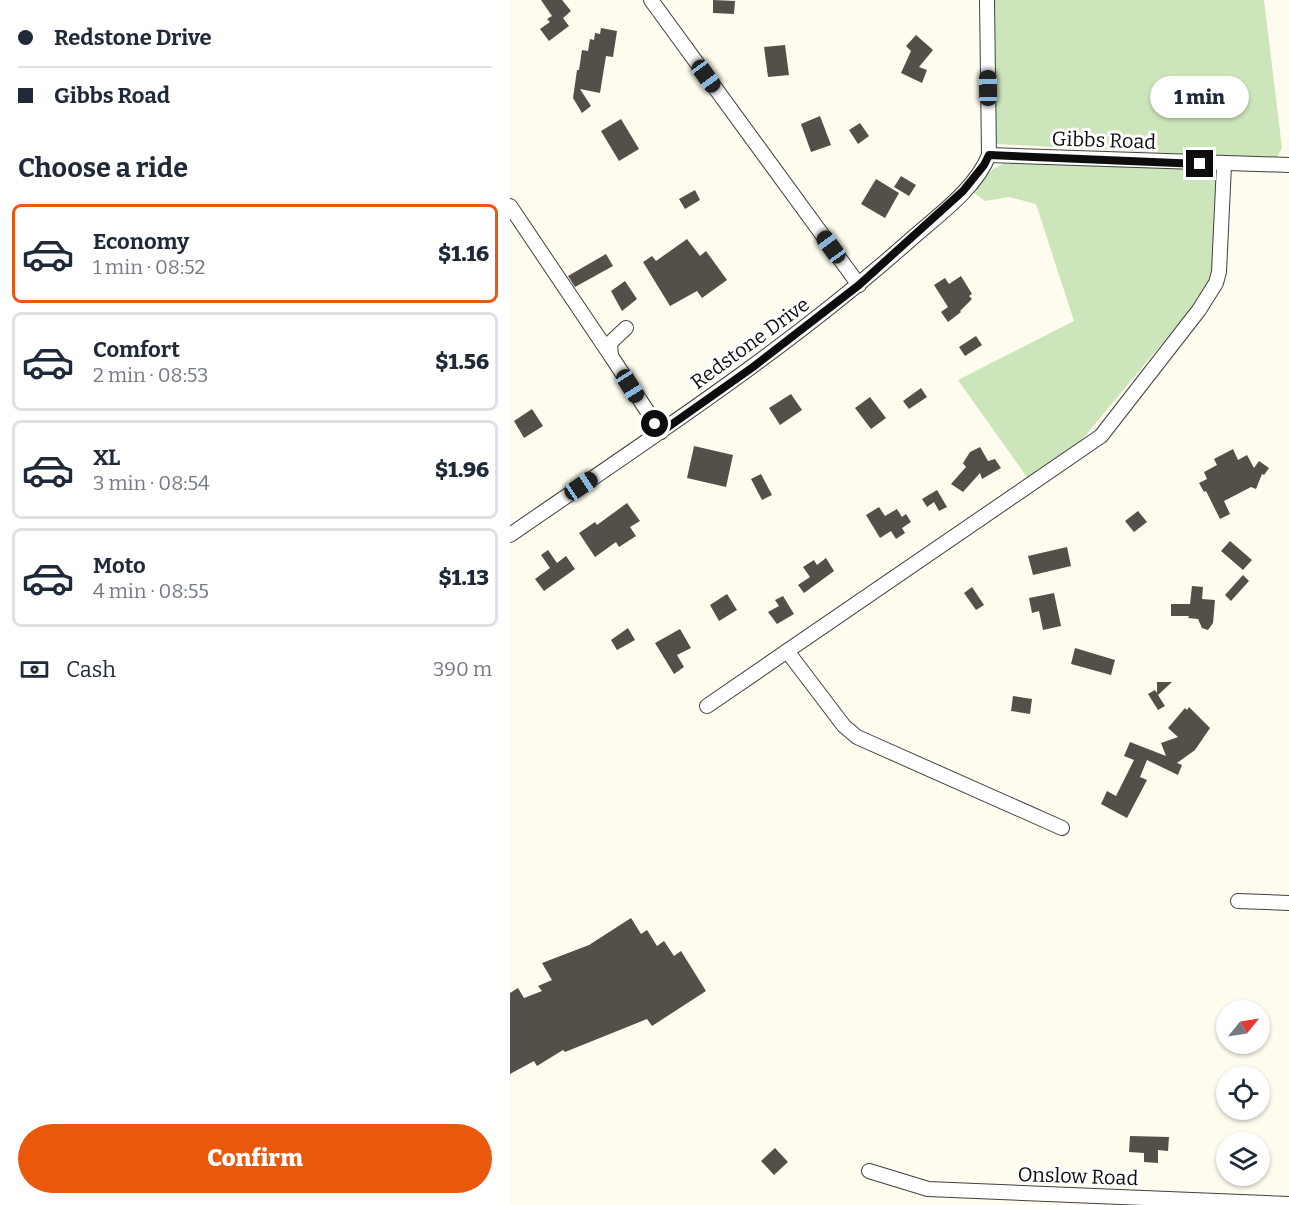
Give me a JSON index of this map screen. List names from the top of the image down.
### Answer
{
  "streets": {
    "street": ["Gibbs Road", "Redstone Drive", "Onslow Road"]
  },
  "crossings": [
    ["Gibbs Road", "Redstone Drive"]
  ],
  "north": "top right",
  "page": {
    "banner": ["Redstone Drive", "Gibbs Road"],
    "bubble": "1 min",
    "heading": "Choose a ride",
    "list": [
      {
        "name": "Economy",
        "note": "1 min · 08:52",
        "value": "$1.16"
      },
      {
        "name": "Comfort",
        "note": "2 min · 08:53",
        "value": "$1.56"
      },
      {
        "name": "XL",
        "note": "3 min · 08:54",
        "value": "$1.96"
      },
      {
        "name": "Moto",
        "note": "4 min · 08:55",
        "value": "$1.13"
      }
    ],
    "pay": ["Cash", "390 m"],
    "buttons": "Confirm"
  }
}
